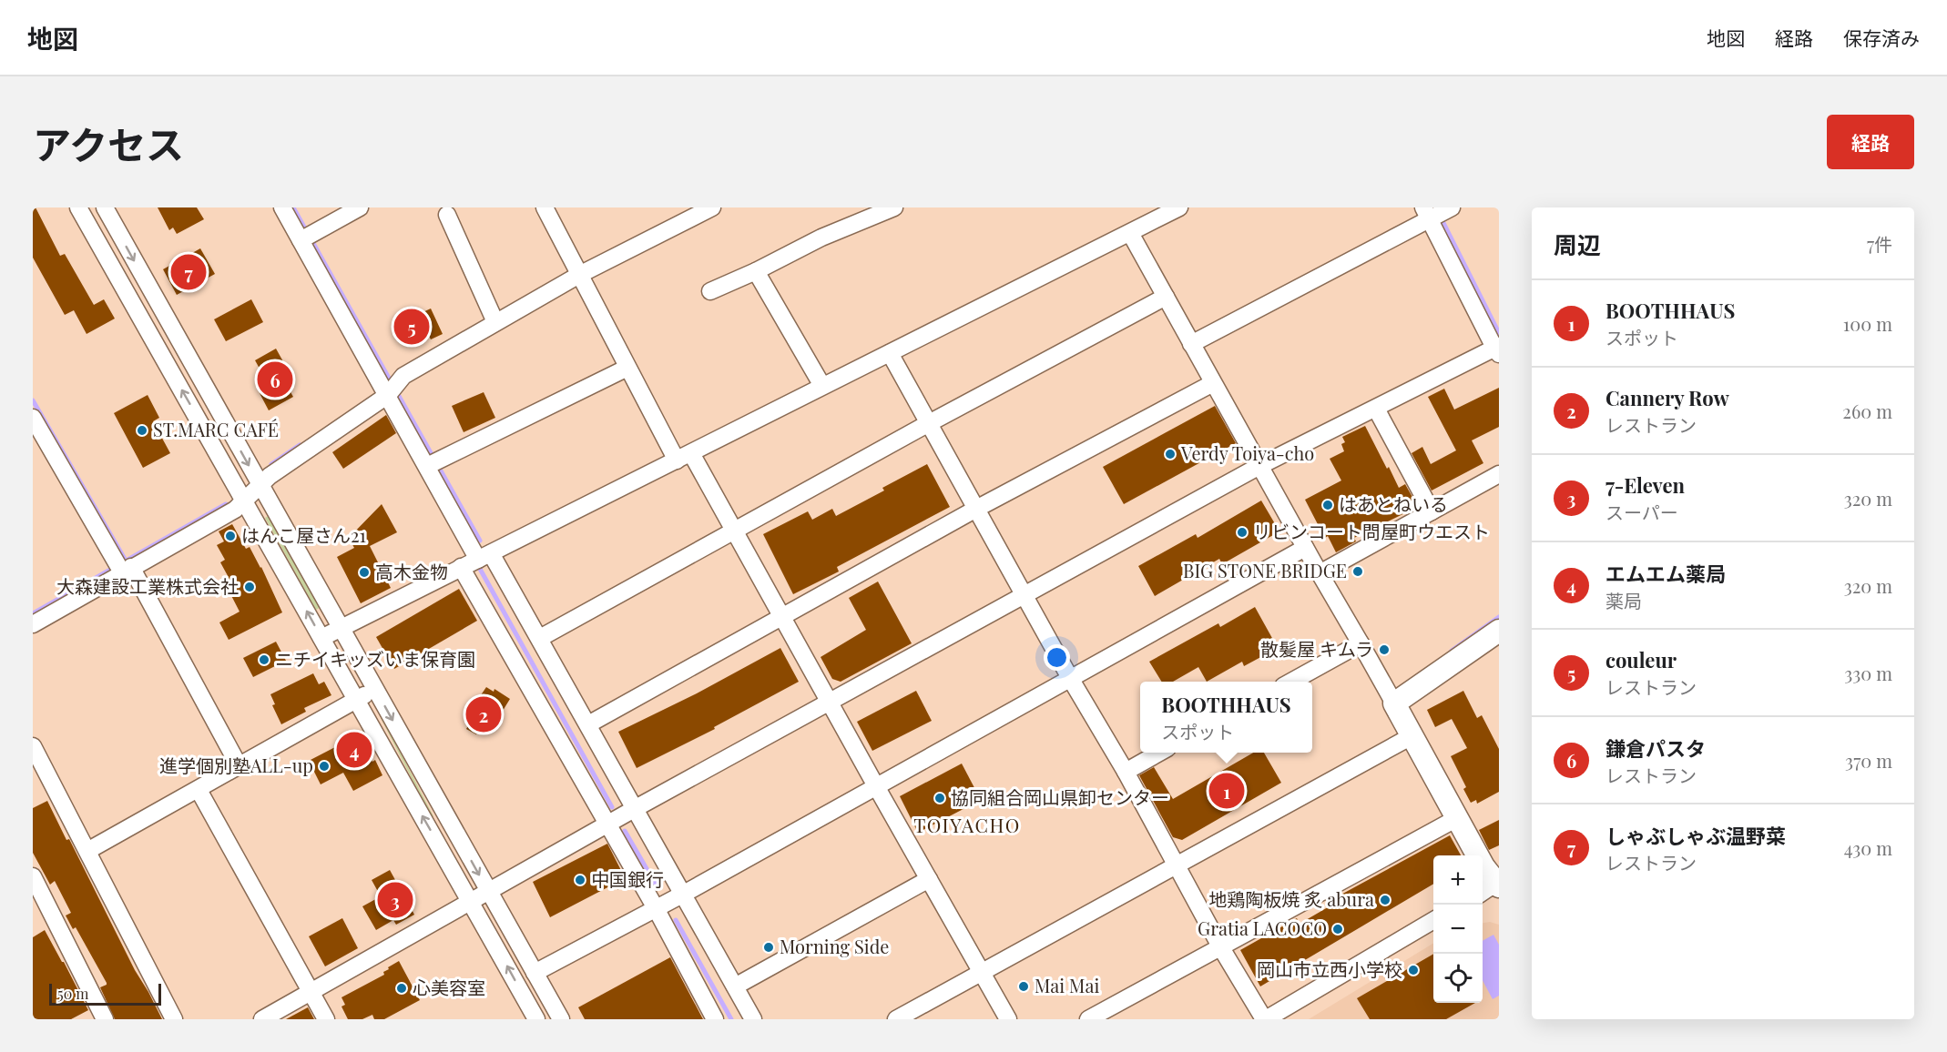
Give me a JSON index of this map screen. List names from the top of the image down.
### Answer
{
  "districts": ["TOIYACHO"],
  "places": [
    "ST.MARC CAFÉ",
    "Verdy Toiya-cho",
    "はあとねいる",
    "リビンコート問屋町ウエスト",
    "はんこ屋さん21",
    "BIG STONE BRIDGE",
    "高木金物",
    "大森建設工業株式会社",
    "散髪屋 キムラ",
    "ニチイキッズいま保育園",
    "進学個別塾ALL-up",
    "協同組合岡山県卸センター",
    "中国銀行",
    "地鶏陶板焼 炙 abura",
    "Gratia LACOCO",
    "Morning Side",
    "岡山市立西小学校",
    "Mai Mai",
    "心美容室"
  ],
  "scale_bar": "50 m",
  "page": {
    "header": "地図",
    "nav": ["地図", "経路", "保存済み"],
    "title": "アクセス",
    "buttons": "経路",
    "heading": ["周辺", "7件"],
    "pins": [
      "7",
      "5",
      "6",
      "2",
      "4",
      "1",
      "3"
    ],
    "list": [
      {
        "mark": "1",
        "name": "BOOTHHAUS",
        "note": "スポット",
        "value": "100 m"
      },
      {
        "mark": "2",
        "name": "Cannery Row",
        "note": "レストラン",
        "value": "260 m"
      },
      {
        "mark": "3",
        "name": "7-Eleven",
        "note": "スーパー",
        "value": "320 m"
      },
      {
        "mark": "4",
        "name": "エムエム薬局",
        "note": "薬局",
        "value": "320 m"
      },
      {
        "mark": "5",
        "name": "couleur",
        "note": "レストラン",
        "value": "330 m"
      },
      {
        "mark": "6",
        "name": "鎌倉パスタ",
        "note": "レストラン",
        "value": "370 m"
      },
      {
        "mark": "7",
        "name": "しゃぶしゃぶ温野菜",
        "note": "レストラン",
        "value": "430 m"
      }
    ],
    "popup": ["BOOTHHAUS", "スポット"],
    "map_buttons": ["+", "−"],
    "scale": "50 m"
  }
}
